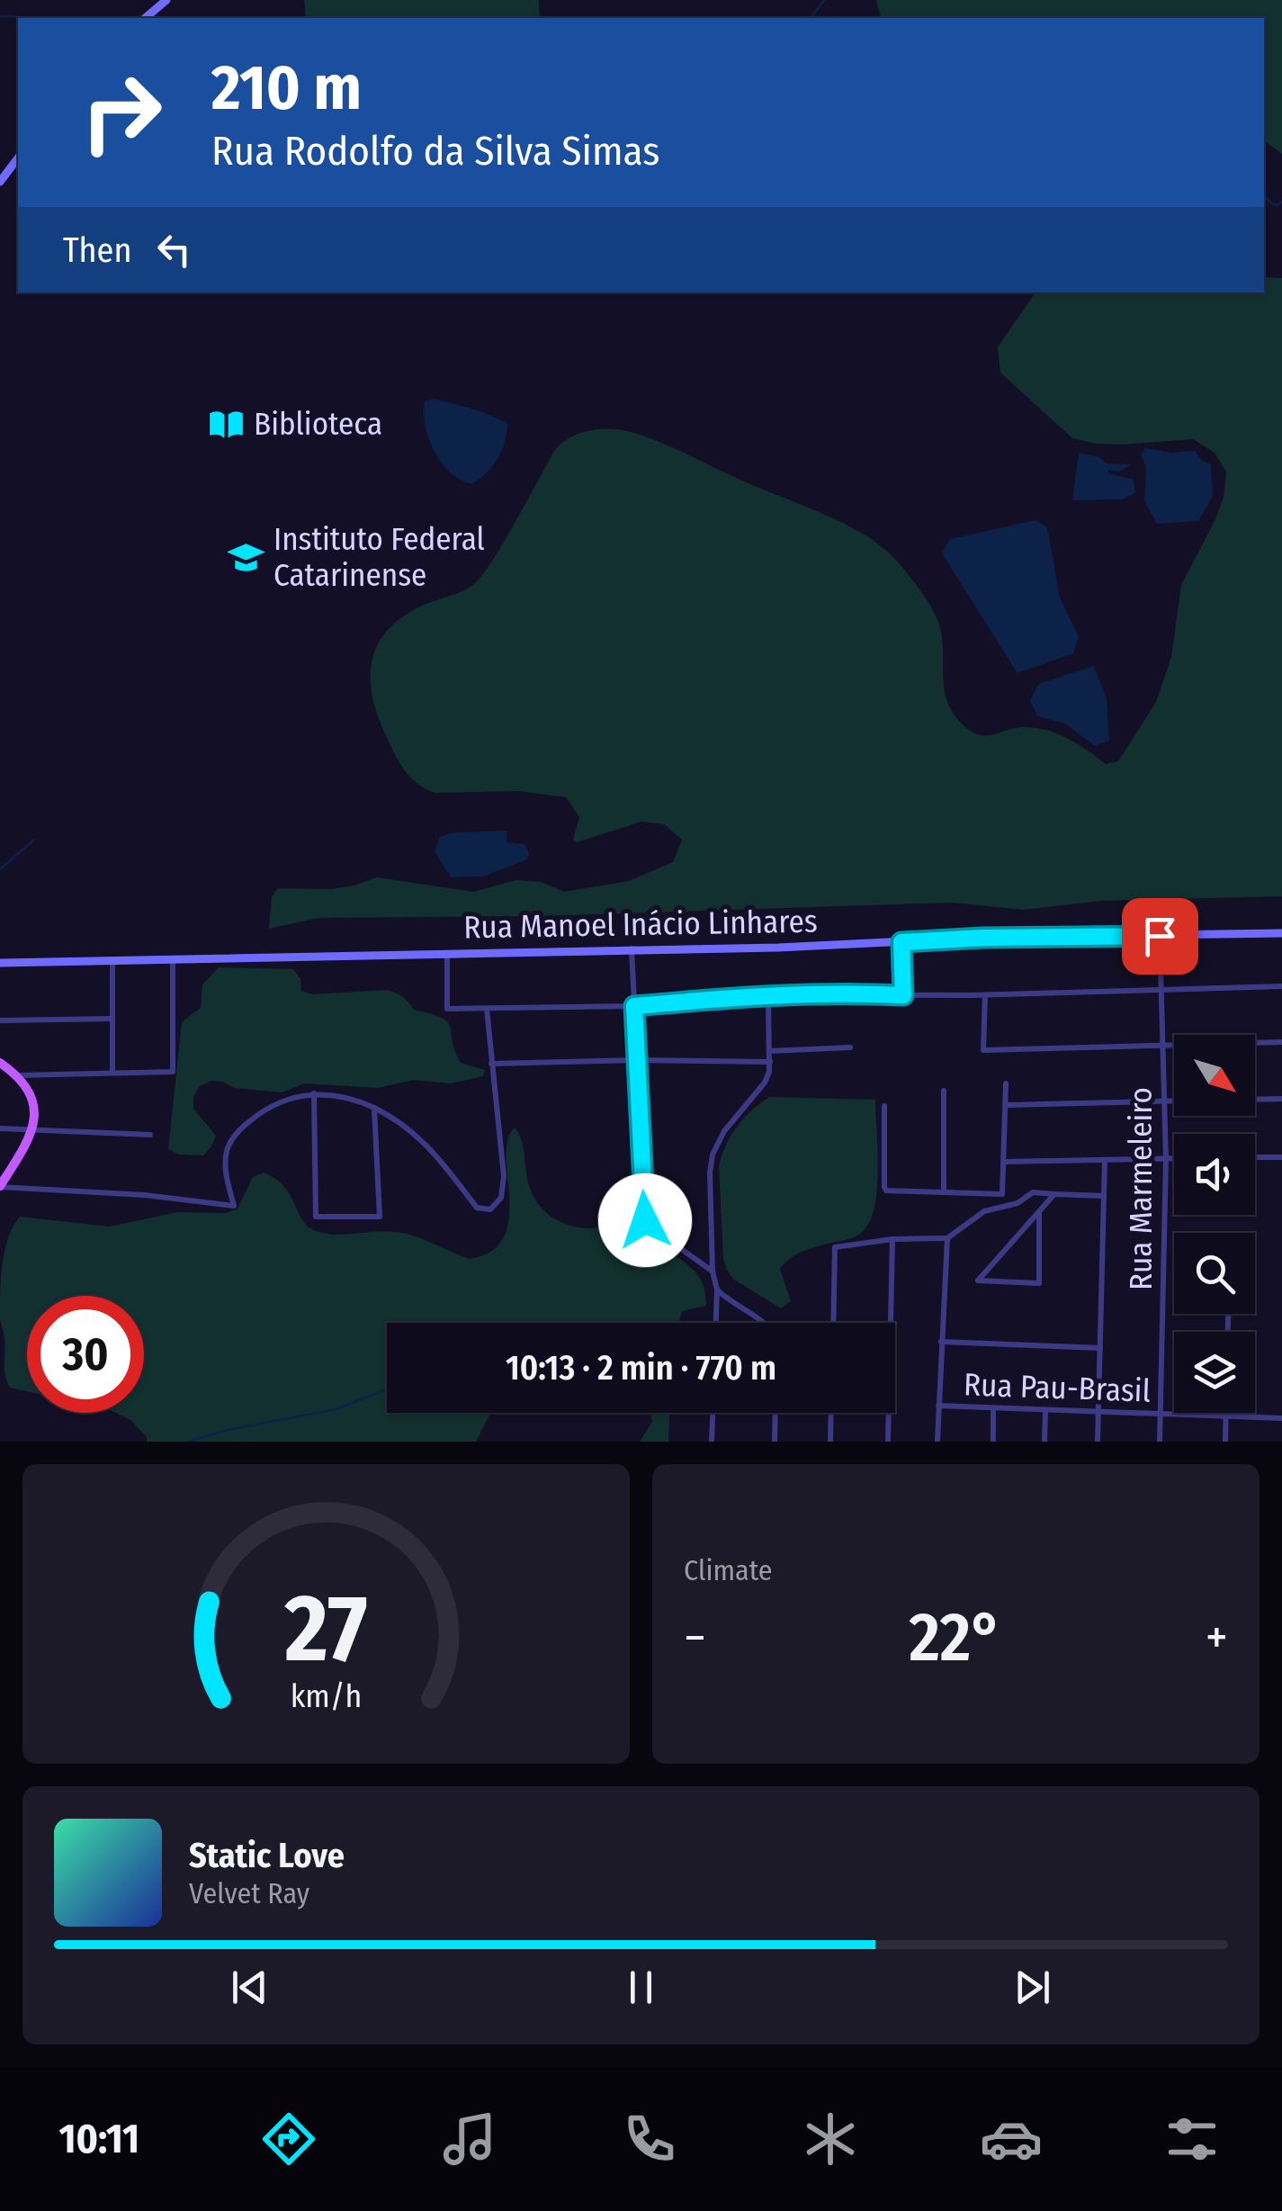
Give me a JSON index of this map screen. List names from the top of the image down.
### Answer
{
  "streets": {
    "main road": ["Rua Manoel Inácio Linhares"],
    "street": ["Rua Marmeleiro", "Rua Pau-Brasil"]
  },
  "crossings": [
    ["Rua Manoel Inácio Linhares", "Rua Marmeleiro"],
    ["Rua Marmeleiro", "Rua Pau-Brasil"]
  ],
  "places": {
    "library": ["Biblioteca"],
    "school or university": ["Instituto Federal Catarinense"]
  },
  "north": "bottom right",
  "page": {
    "turn": ["210 m", "Rua Rodolfo da Silva Simas"],
    "then": "Then",
    "limit": "30",
    "trip": "10:13 · 2 min · 770 m",
    "tile": "Climate",
    "heat": ["−", "22°", "+"],
    "song": ["Static Love", "Velvet Ray"],
    "tabs": "10:11",
    "gauge": ["27", "km/h"]
  }
}
